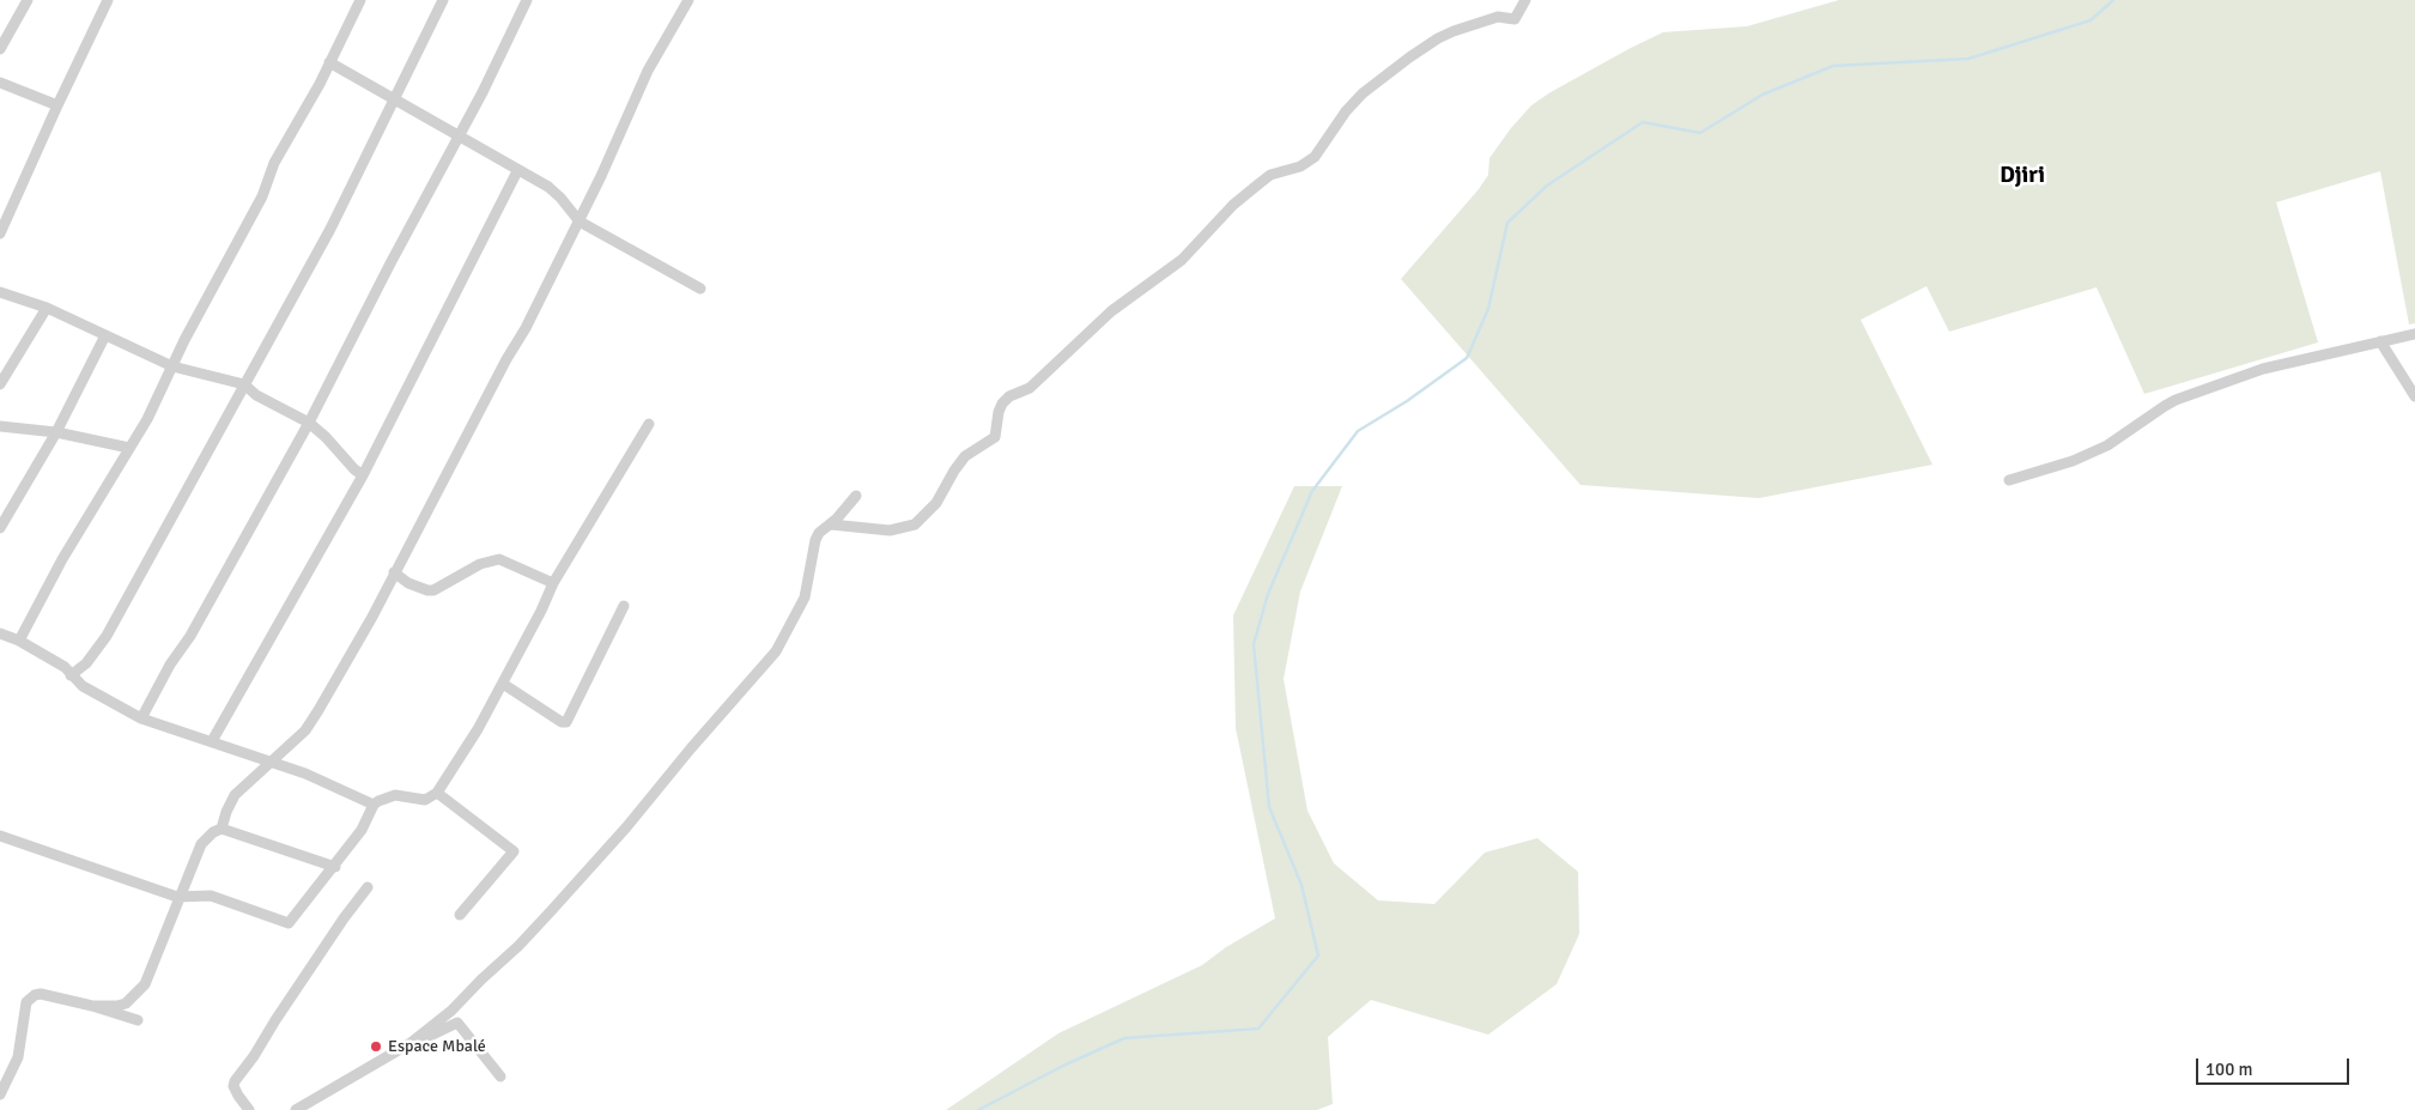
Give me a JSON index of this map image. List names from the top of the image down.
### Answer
{
  "districts": ["Djiri"],
  "places": ["Espace Mbalé"],
  "scale_bar": "100 m"
}
